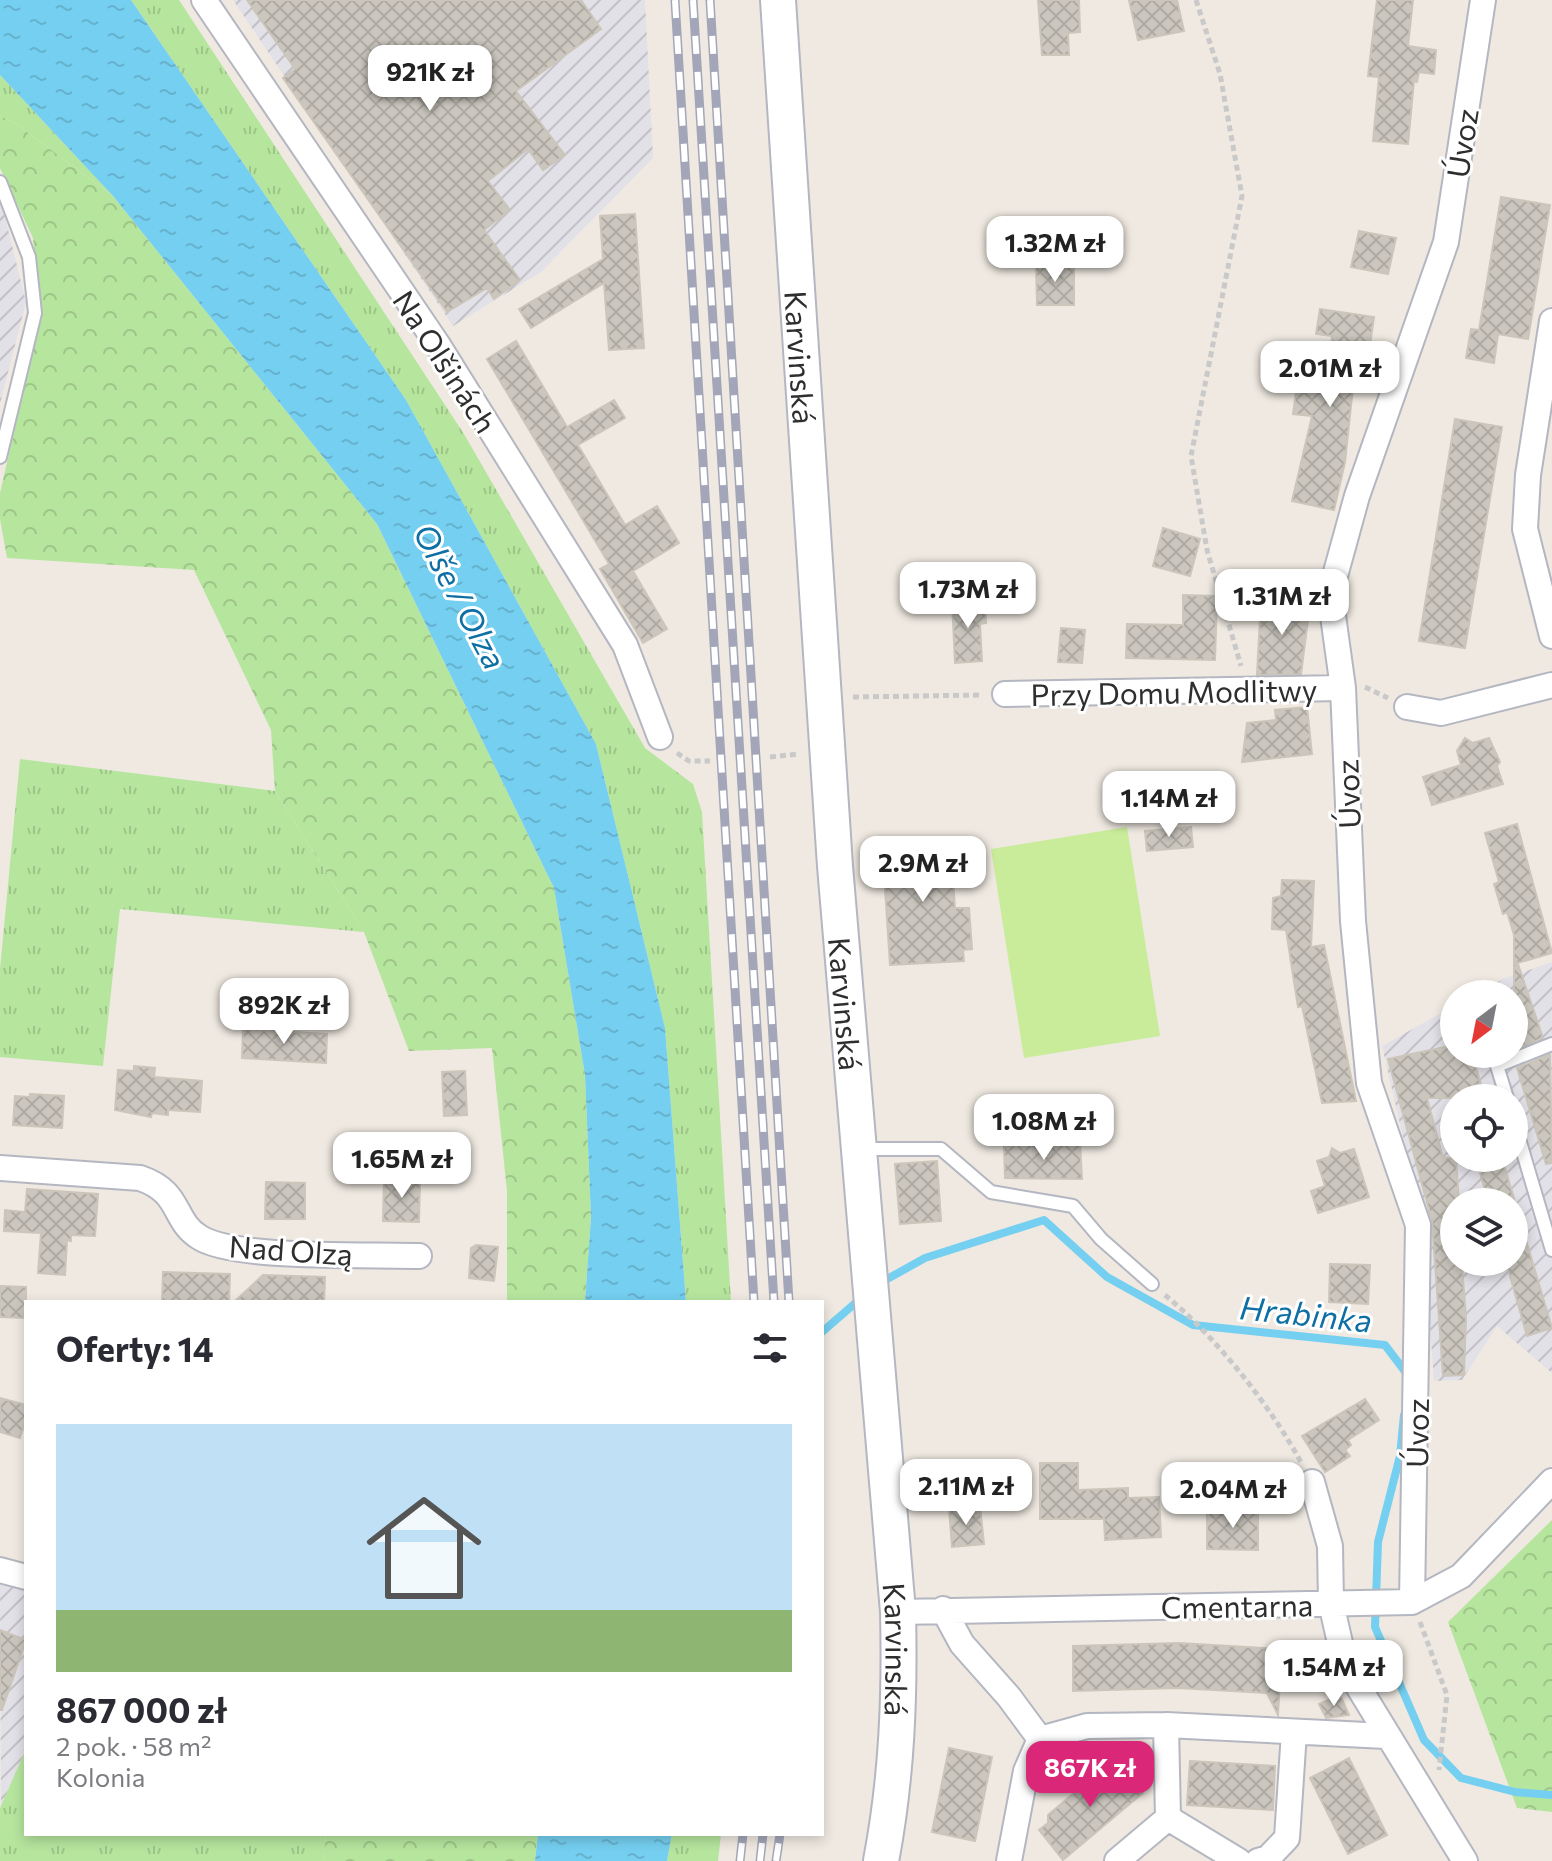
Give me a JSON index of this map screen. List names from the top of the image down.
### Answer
{
  "streets": {
    "main road": ["Karvinská"],
    "street": [
      "Úvoz",
      "Na Olšinách",
      "Przy Domu Modlitwy",
      "Nad Olzą",
      "Cmentarna"
    ]
  },
  "crossings": [
    ["Úvoz", "Przy Domu Modlitwy"],
    ["Karvinská", "Cmentarna"]
  ],
  "water": ["Olše / Olza", "Hrabinka"],
  "north": "bottom left",
  "page": {
    "price": [
      "921K zł",
      "1.32M zł",
      "2.01M zł",
      "1.73M zł",
      "1.31M zł",
      "1.14M zł",
      "2.9M zł",
      "892K zł",
      "1.08M zł",
      "1.65M zł",
      "2.11M zł",
      "2.04M zł",
      "1.54M zł",
      "867K zł"
    ],
    "heading": "Oferty: 14",
    "list": [
      {
        "name": "867 000 zł",
        "note": "2 pok. · 58 m² · Kolonia"
      }
    ]
  }
}
